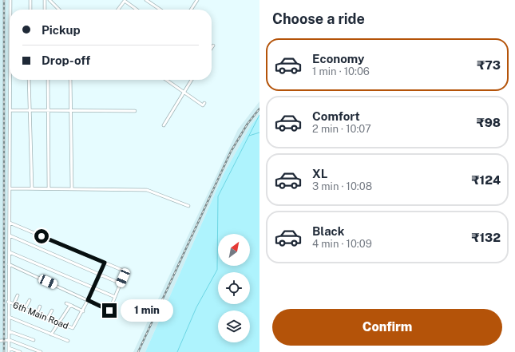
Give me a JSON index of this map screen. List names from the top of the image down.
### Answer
{
  "streets": {
    "street": ["6th Main Road"]
  },
  "north": "top right",
  "page": {
    "heading": "Choose a ride",
    "banner": ["Pickup", "Drop-off"],
    "list": [
      {
        "name": "Economy",
        "note": "1 min · 10:06",
        "value": "₹73"
      },
      {
        "name": "Comfort",
        "note": "2 min · 10:07",
        "value": "₹98"
      },
      {
        "name": "XL",
        "note": "3 min · 10:08",
        "value": "₹124"
      },
      {
        "name": "Black",
        "note": "4 min · 10:09",
        "value": "₹132"
      }
    ],
    "bubble": "1 min",
    "buttons": "Confirm"
  }
}
